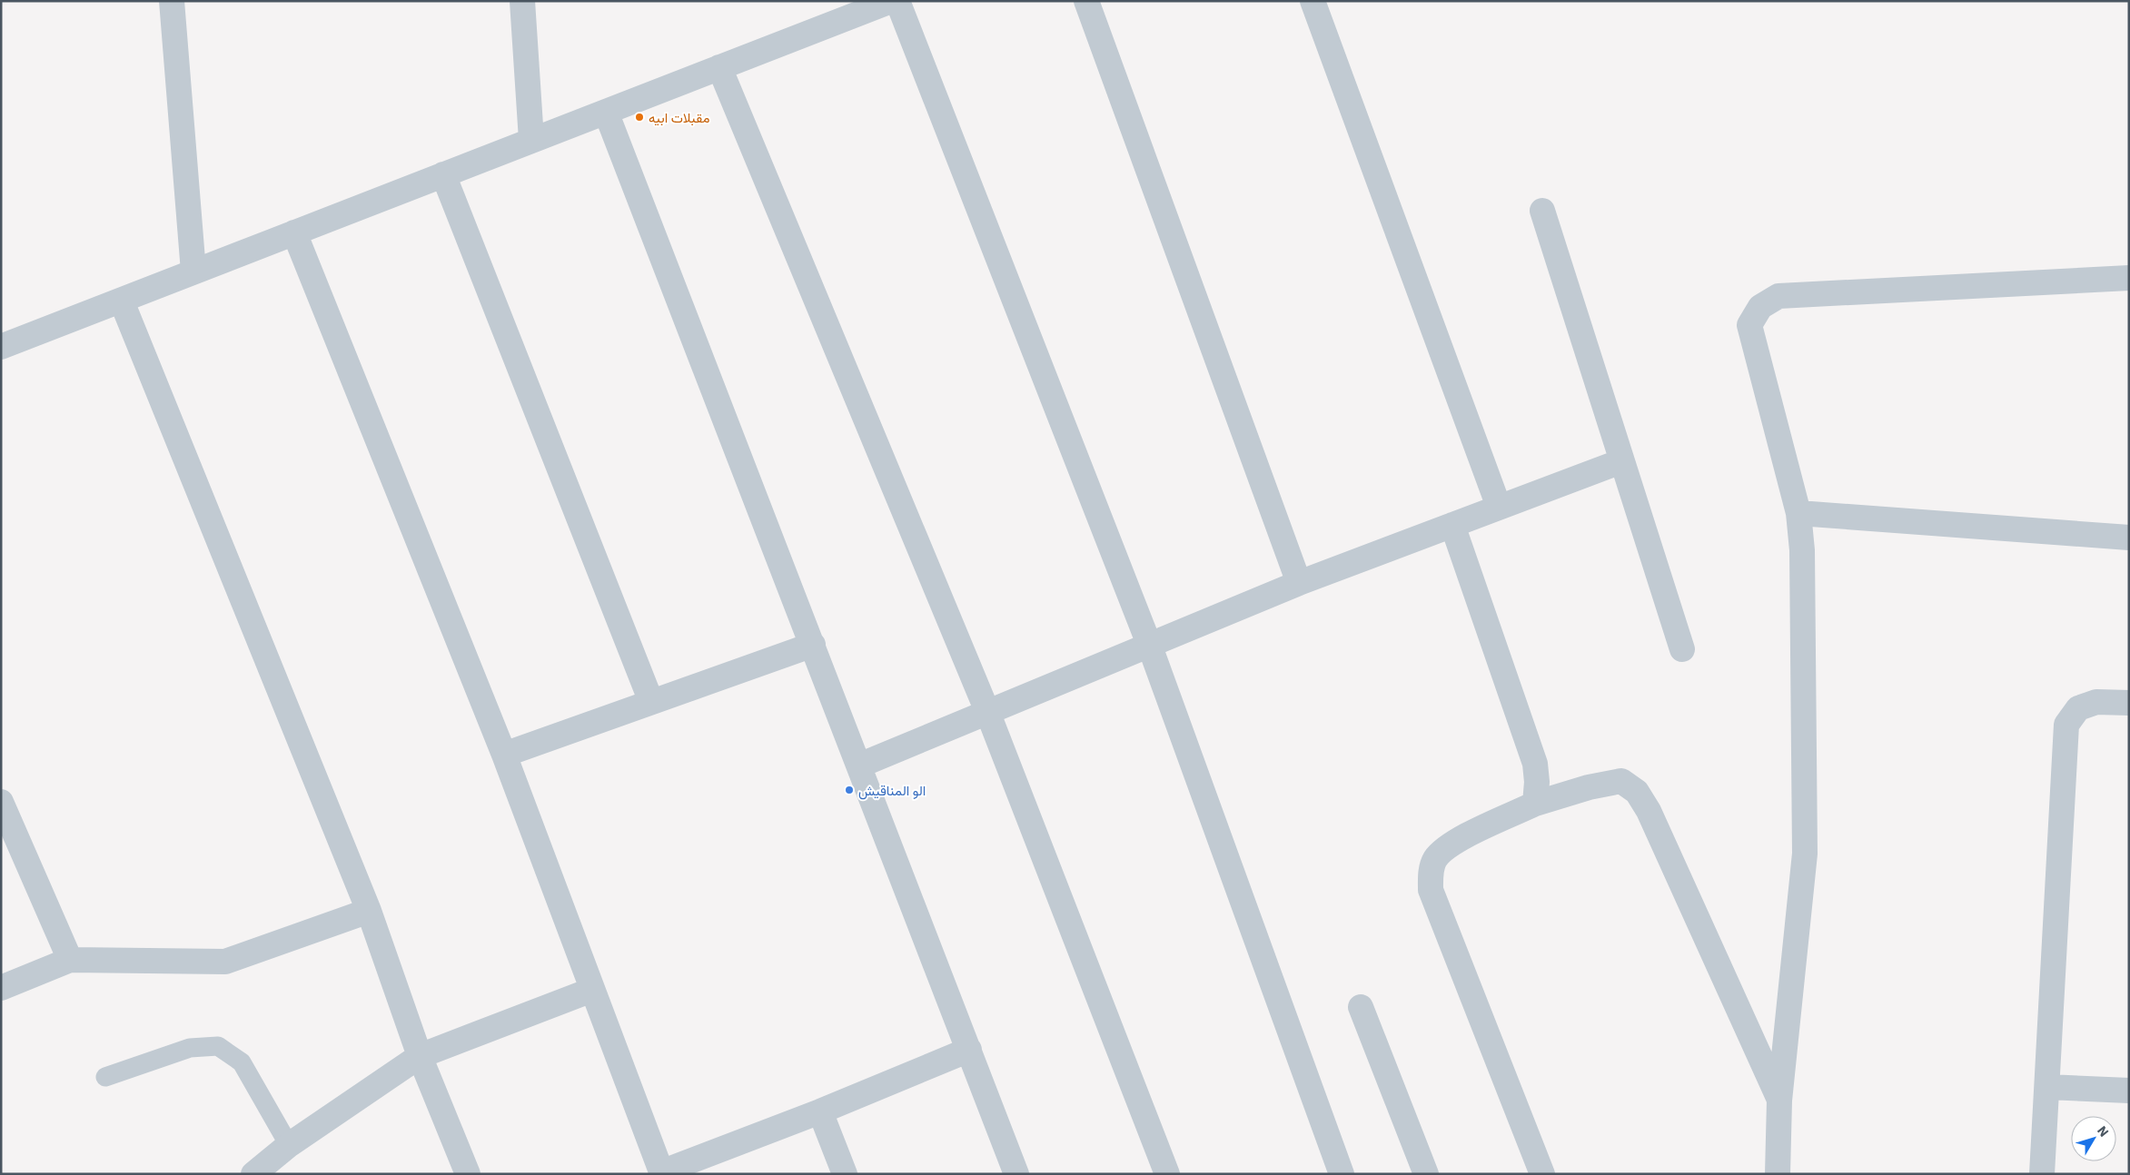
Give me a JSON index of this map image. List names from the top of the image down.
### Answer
{
  "places": ["مقبلات ابيه", "الو المناقيش"],
  "north": "top right"
}
